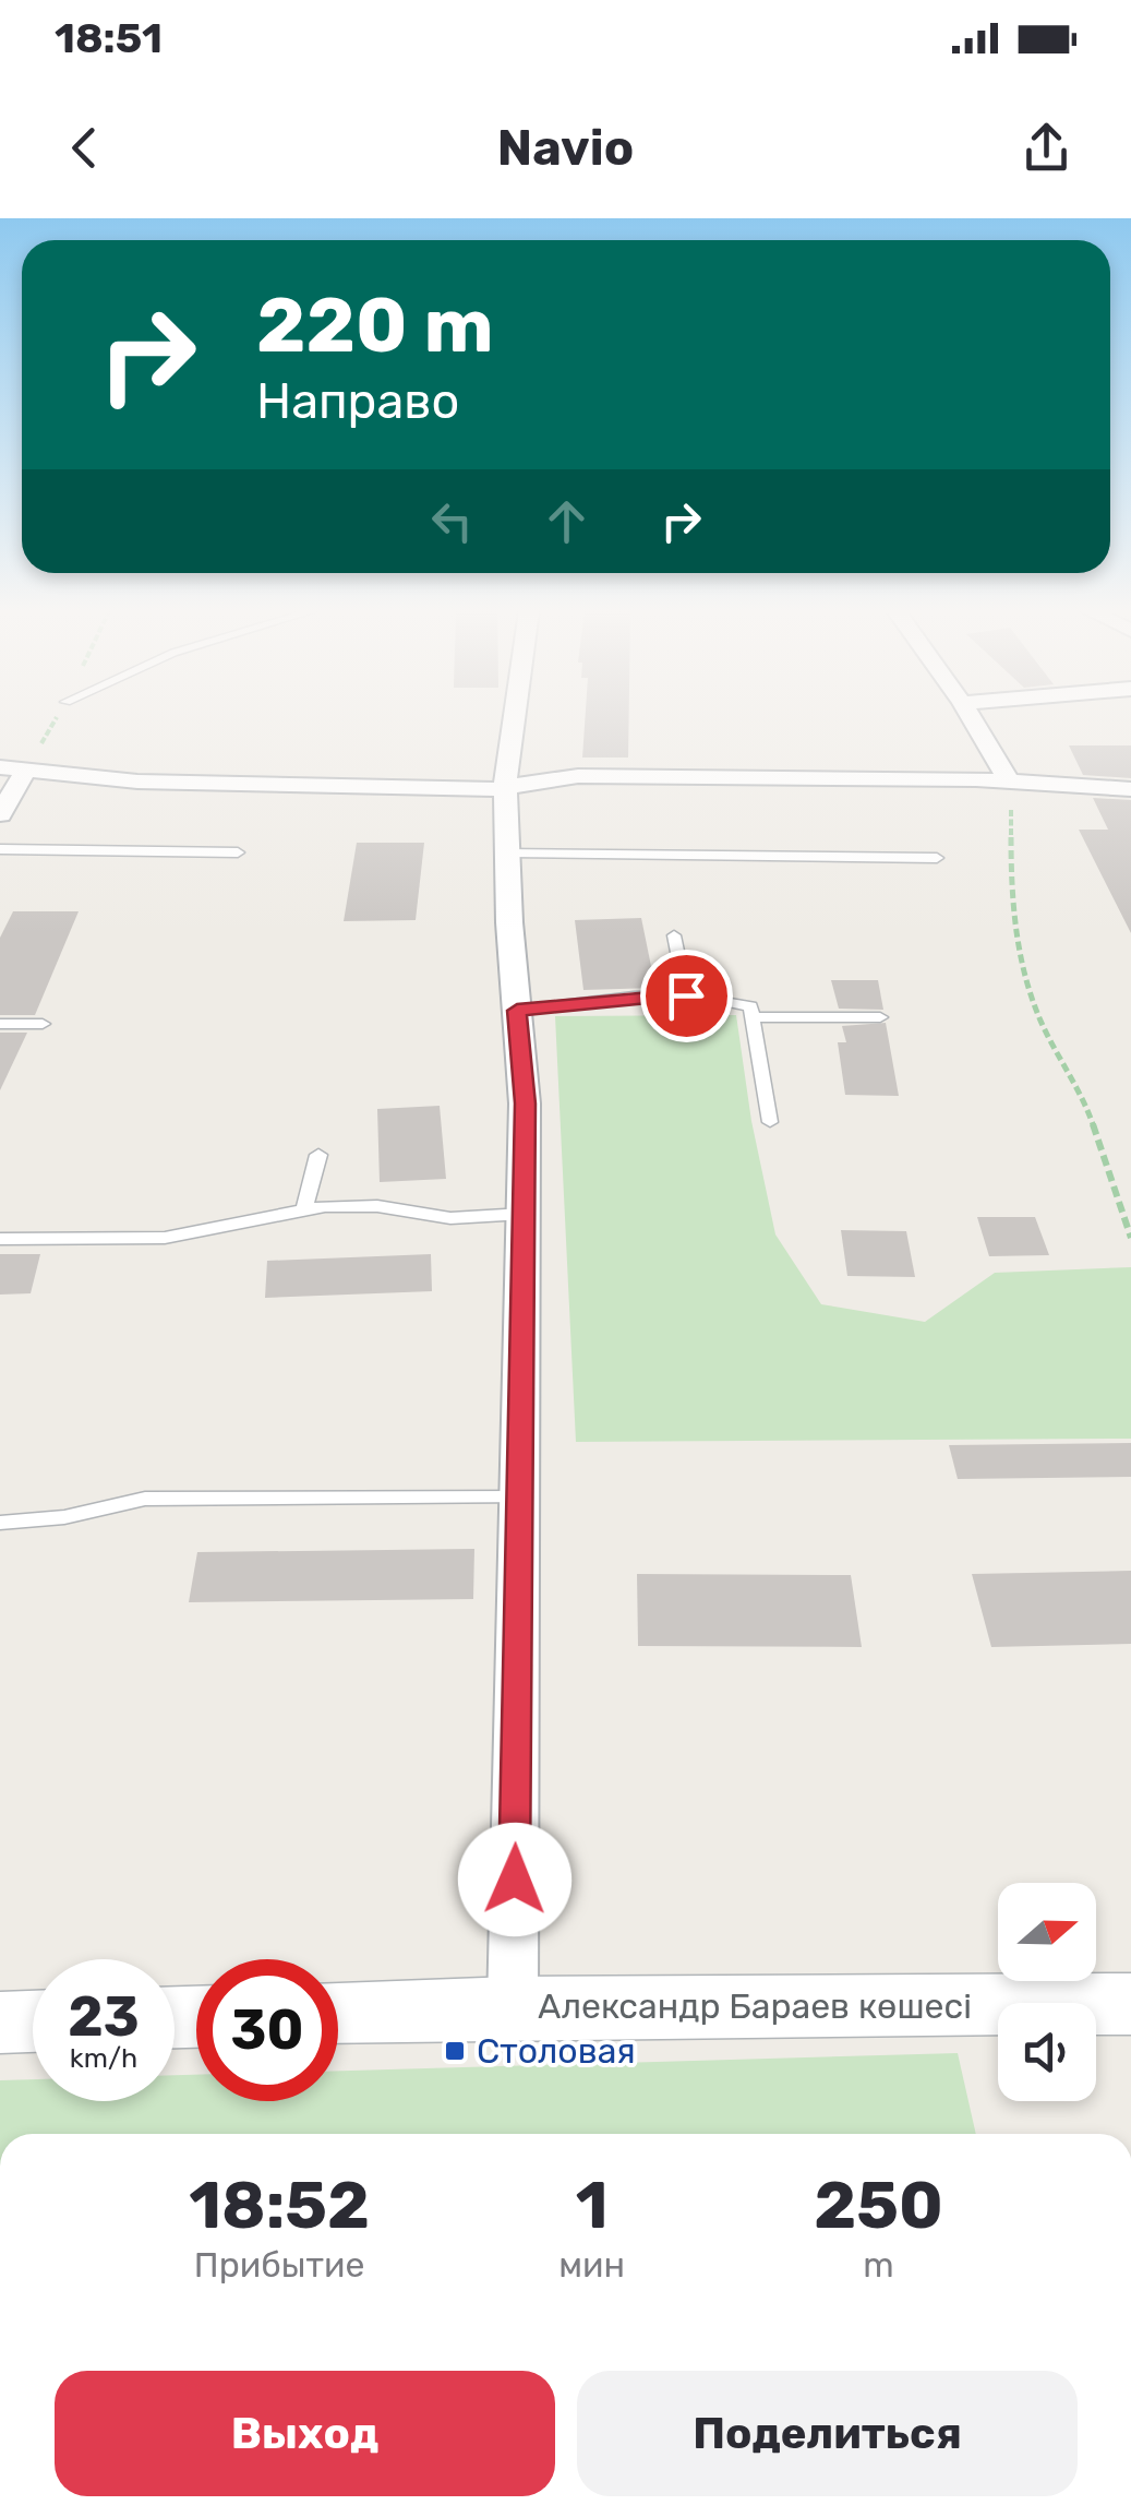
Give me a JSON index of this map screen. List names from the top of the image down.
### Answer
{
  "streets": {
    "street": ["Александр Бараев көшесі"]
  },
  "places": {
    "transit": ["Столовая"]
  },
  "north": "right",
  "page": {
    "status": "18:51",
    "header": "Navio",
    "turn": ["220 m", "Направо"],
    "speed": "23 km/h",
    "limit": "30",
    "eta": [
      "18:52",
      "Прибытие",
      "1",
      "мин",
      "250",
      "m"
    ],
    "buttons": ["Выход", "Поделиться"]
  }
}
